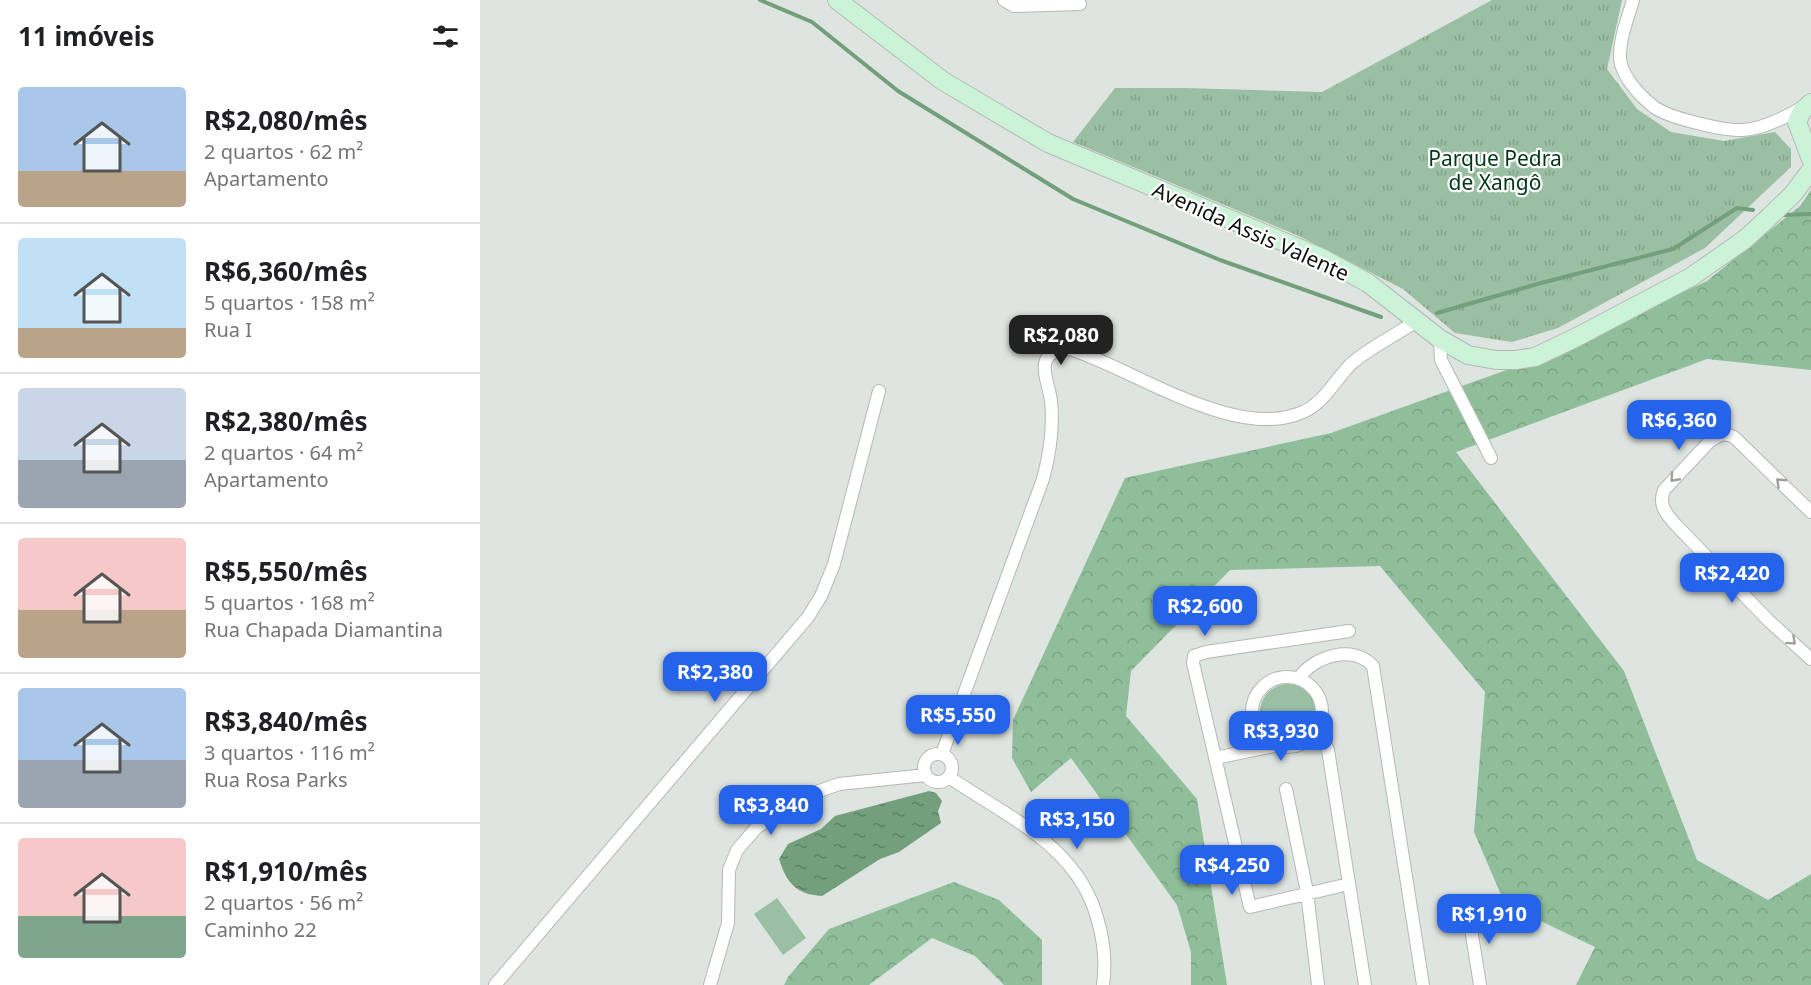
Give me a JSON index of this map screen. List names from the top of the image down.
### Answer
{
  "streets": {
    "main road": ["Avenida Assis Valente"]
  },
  "parks": ["Parque Pedra de Xangô"],
  "page": {
    "heading": "11 imóveis",
    "list": [
      {
        "name": "R$2,080/mês",
        "note": "2 quartos · 62 m² · Apartamento"
      },
      {
        "name": "R$6,360/mês",
        "note": "5 quartos · 158 m² · Rua I"
      },
      {
        "name": "R$2,380/mês",
        "note": "2 quartos · 64 m² · Apartamento"
      },
      {
        "name": "R$5,550/mês",
        "note": "5 quartos · 168 m² · Rua Chapada Diamantina"
      },
      {
        "name": "R$3,840/mês",
        "note": "3 quartos · 116 m² · Rua Rosa Parks"
      },
      {
        "name": "R$1,910/mês",
        "note": "2 quartos · 56 m² · Caminho 22"
      }
    ],
    "price": [
      "R$2,080",
      "R$6,360",
      "R$2,420",
      "R$2,600",
      "R$2,380",
      "R$5,550",
      "R$3,930",
      "R$3,840",
      "R$3,150",
      "R$4,250",
      "R$1,910"
    ]
  }
}
